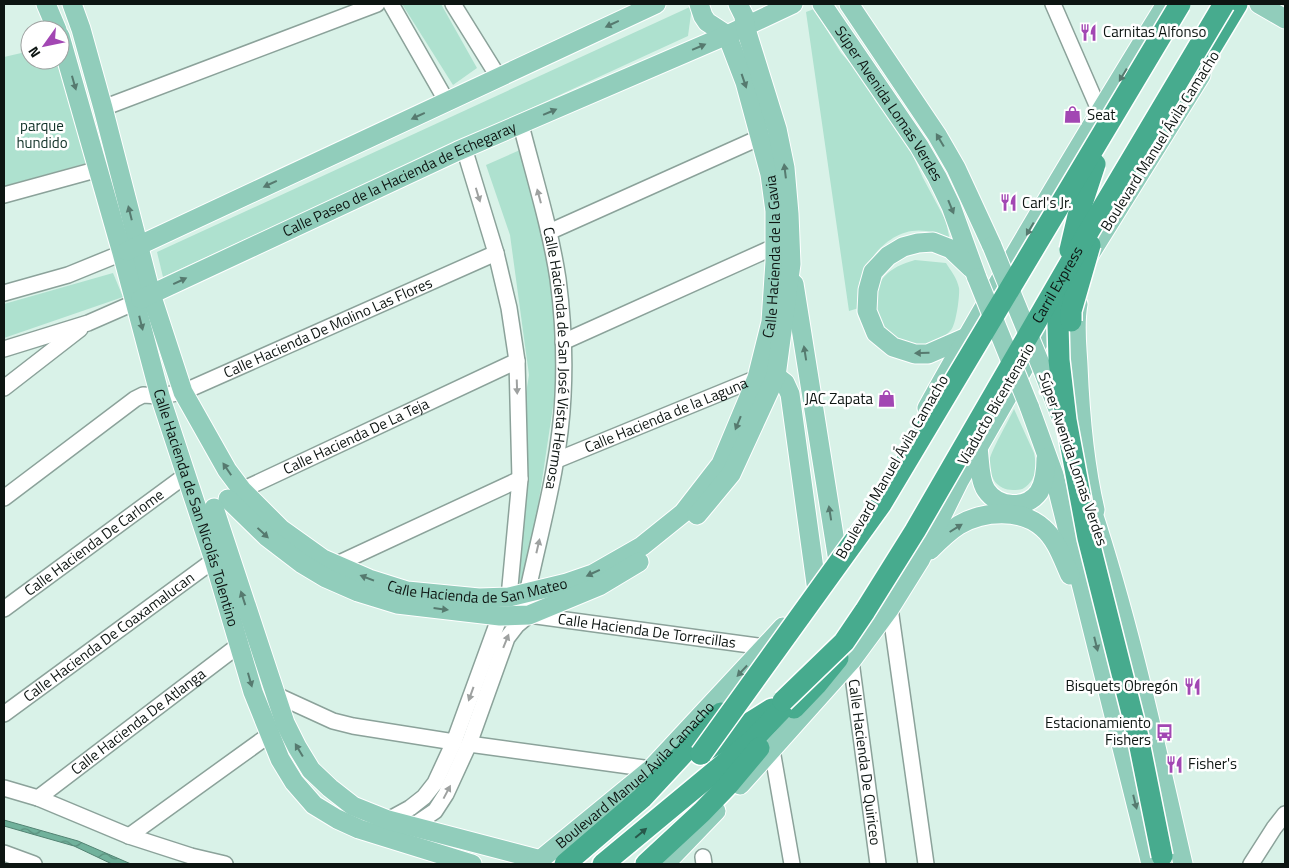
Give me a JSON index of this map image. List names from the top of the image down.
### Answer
{
  "streets": {
    "highway": ["Boulevard Manuel Ávila Camacho", "Carril Express", "Viaducto Bicentenario"],
    "main road": [
      "Súper Avenida Lomas Verdes",
      "Calle Paseo de la Hacienda de Echegaray",
      "Calle Hacienda de la Gavia",
      "Calle Hacienda de San Nicolás Tolentino",
      "Calle Hacienda de San Mateo"
    ],
    "street": [
      "Calle Hacienda De Molino Las Flores",
      "Calle Hacienda de San José Vista Hermosa",
      "Calle Hacienda de la Laguna",
      "Calle Hacienda De La Teja",
      "Calle Hacienda De Carlome",
      "Calle Hacienda De Torrecillas",
      "Calle Hacienda De Coaxamalucan",
      "Calle Hacienda De Atlanga",
      "Calle Hacienda De Quiriceo"
    ]
  },
  "crossings": [
    ["Boulevard Manuel Ávila Camacho", "Calle Hacienda de la Gavia"],
    ["Boulevard Manuel Ávila Camacho", "Carril Express"],
    ["Boulevard Manuel Ávila Camacho", "Viaducto Bicentenario"],
    ["Boulevard Manuel Ávila Camacho", "Calle Hacienda de San Nicolás Tolentino"],
    ["Boulevard Manuel Ávila Camacho", "Calle Hacienda De Torrecillas"],
    ["Boulevard Manuel Ávila Camacho", "Calle Hacienda De Quiriceo"],
    ["Calle Paseo de la Hacienda de Echegaray", "Calle Hacienda de la Gavia"],
    ["Calle Paseo de la Hacienda de Echegaray", "Calle Hacienda de San José Vista Hermosa"],
    ["Calle Paseo de la Hacienda de Echegaray", "Calle Hacienda de San Nicolás Tolentino"],
    ["Calle Hacienda de la Gavia", "Calle Hacienda de la Laguna"],
    ["Calle Hacienda de la Gavia", "Calle Hacienda de San Mateo"],
    ["Carril Express", "Viaducto Bicentenario"],
    ["Carril Express", "Calle Hacienda De Quiriceo"],
    ["Calle Hacienda De Molino Las Flores", "Calle Hacienda de San José Vista Hermosa"],
    ["Calle Hacienda De Molino Las Flores", "Calle Hacienda de San Nicolás Tolentino"],
    ["Calle Hacienda De Molino Las Flores", "Calle Hacienda de San Mateo"],
    ["Calle Hacienda de San José Vista Hermosa", "Calle Hacienda de la Laguna"],
    ["Calle Hacienda de San José Vista Hermosa", "Calle Hacienda De La Teja"],
    ["Calle Hacienda de San José Vista Hermosa", "Calle Hacienda de San Mateo"],
    ["Calle Hacienda de San José Vista Hermosa", "Calle Hacienda De Torrecillas"],
    ["Viaducto Bicentenario", "Calle Hacienda De Quiriceo"],
    ["Calle Hacienda de la Laguna", "Calle Hacienda de San Mateo"],
    ["Calle Hacienda De La Teja", "Calle Hacienda de San Nicolás Tolentino"],
    ["Calle Hacienda De La Teja", "Calle Hacienda de San Mateo"],
    ["Calle Hacienda de San Nicolás Tolentino", "Calle Hacienda De Carlome"],
    ["Calle Hacienda de San Nicolás Tolentino", "Calle Hacienda de San Mateo"],
    ["Calle Hacienda de San Nicolás Tolentino", "Calle Hacienda De Coaxamalucan"],
    ["Calle Hacienda de San Nicolás Tolentino", "Calle Hacienda De Atlanga"],
    ["Calle Hacienda de San Mateo", "Calle Hacienda De Torrecillas"]
  ],
  "parks": ["parque hundido"],
  "places": {
    "restaurant": [
      "Carnitas Alfonso",
      "Carl's Jr.",
      "Bisquets Obregón",
      "Fisher's"
    ],
    "shop": ["Seat", "JAC Zapata"],
    "bus stop": ["Estacionamiento Fishers"]
  },
  "north": "bottom left"
}
